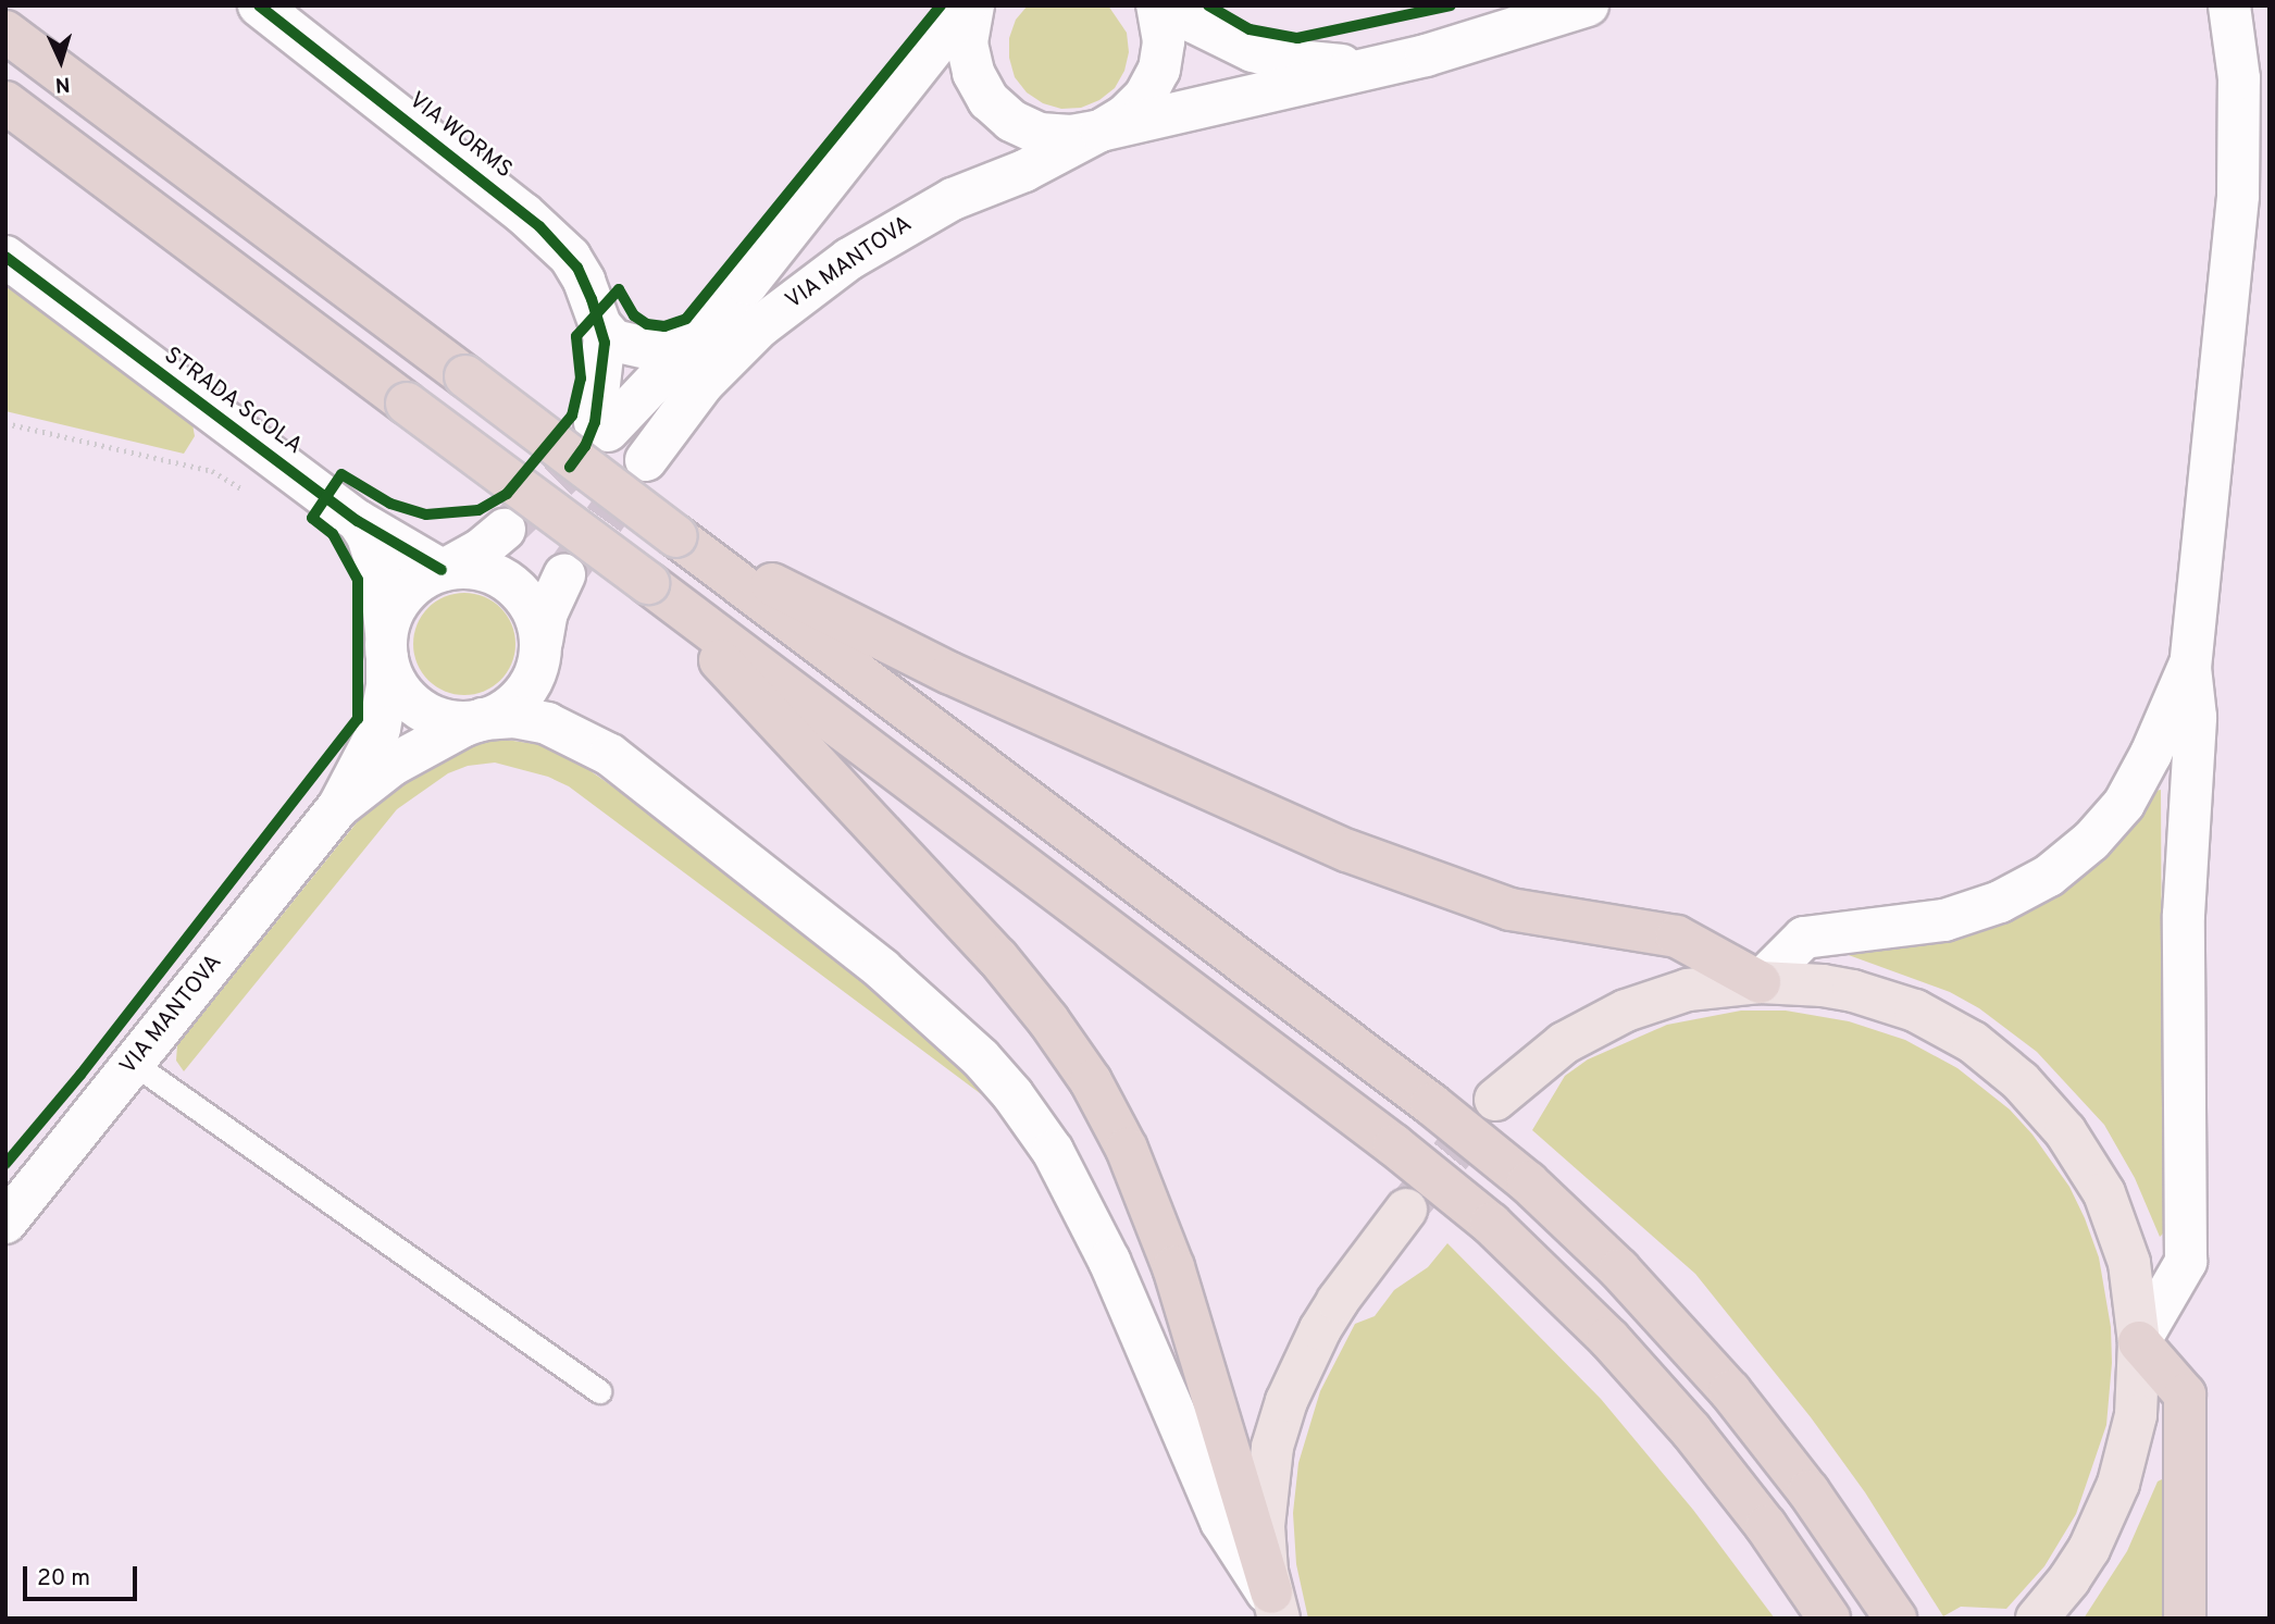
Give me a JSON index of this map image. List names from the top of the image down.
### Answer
{
  "streets": {
    "main road": ["VIA WORMS", "VIA MANTOVA", "STRADA SCOLA"]
  },
  "crossings": [
    ["VIA WORMS", "VIA MANTOVA"],
    ["VIA MANTOVA", "STRADA SCOLA"]
  ],
  "scale_bar": "20 m",
  "north": "bottom"
}
